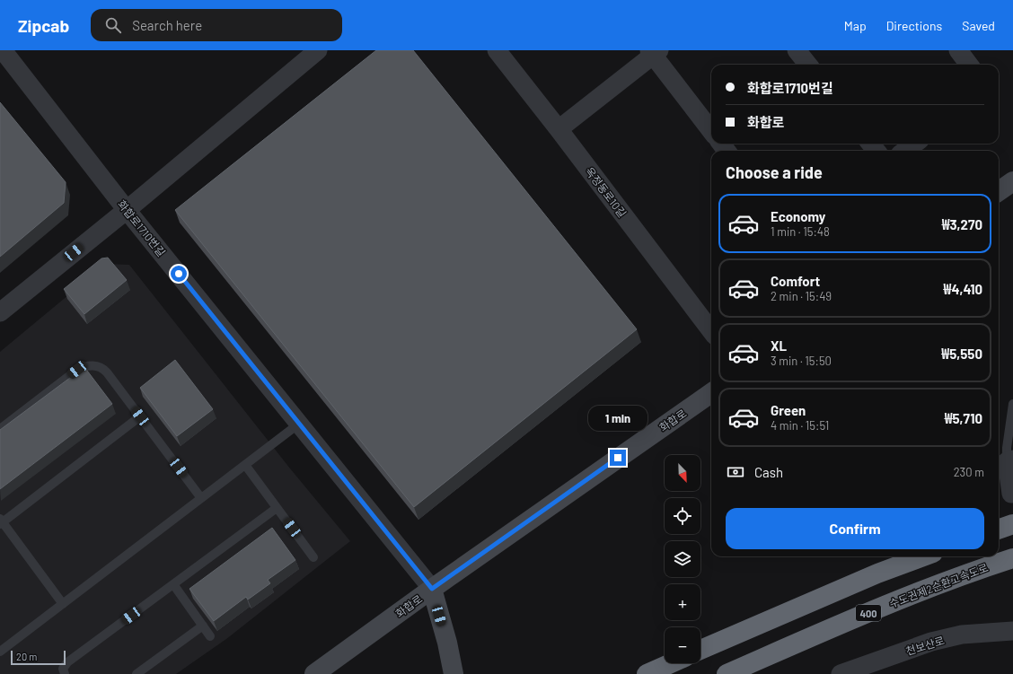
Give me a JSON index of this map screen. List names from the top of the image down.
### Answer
{
  "streets": {
    "highway": ["수도권제2순환고속도로", "400"],
    "main road": ["화합로"],
    "street": ["옥정동로10길", "화합로1710번길", "천보산로"]
  },
  "crossings": [
    ["화합로1710번길", "화합로"]
  ],
  "scale_bar": "20 m",
  "north": "bottom right",
  "page": {
    "header": "Zipcab",
    "search": "Search here",
    "nav": ["Map", "Directions", "Saved"],
    "banner": ["화합로1710번길", "화합로"],
    "heading": "Choose a ride",
    "list": [
      {
        "name": "Economy",
        "note": "1 min · 15:48",
        "value": "₩3,270"
      },
      {
        "name": "Comfort",
        "note": "2 min · 15:49",
        "value": "₩4,410"
      },
      {
        "name": "XL",
        "note": "3 min · 15:50",
        "value": "₩5,550"
      },
      {
        "name": "Green",
        "note": "4 min · 15:51",
        "value": "₩5,710"
      }
    ],
    "bubble": "1 min",
    "pay": ["Cash", "230 m"],
    "map_buttons": ["+", "−"],
    "buttons": "Confirm",
    "scale": "20 m"
  }
}
